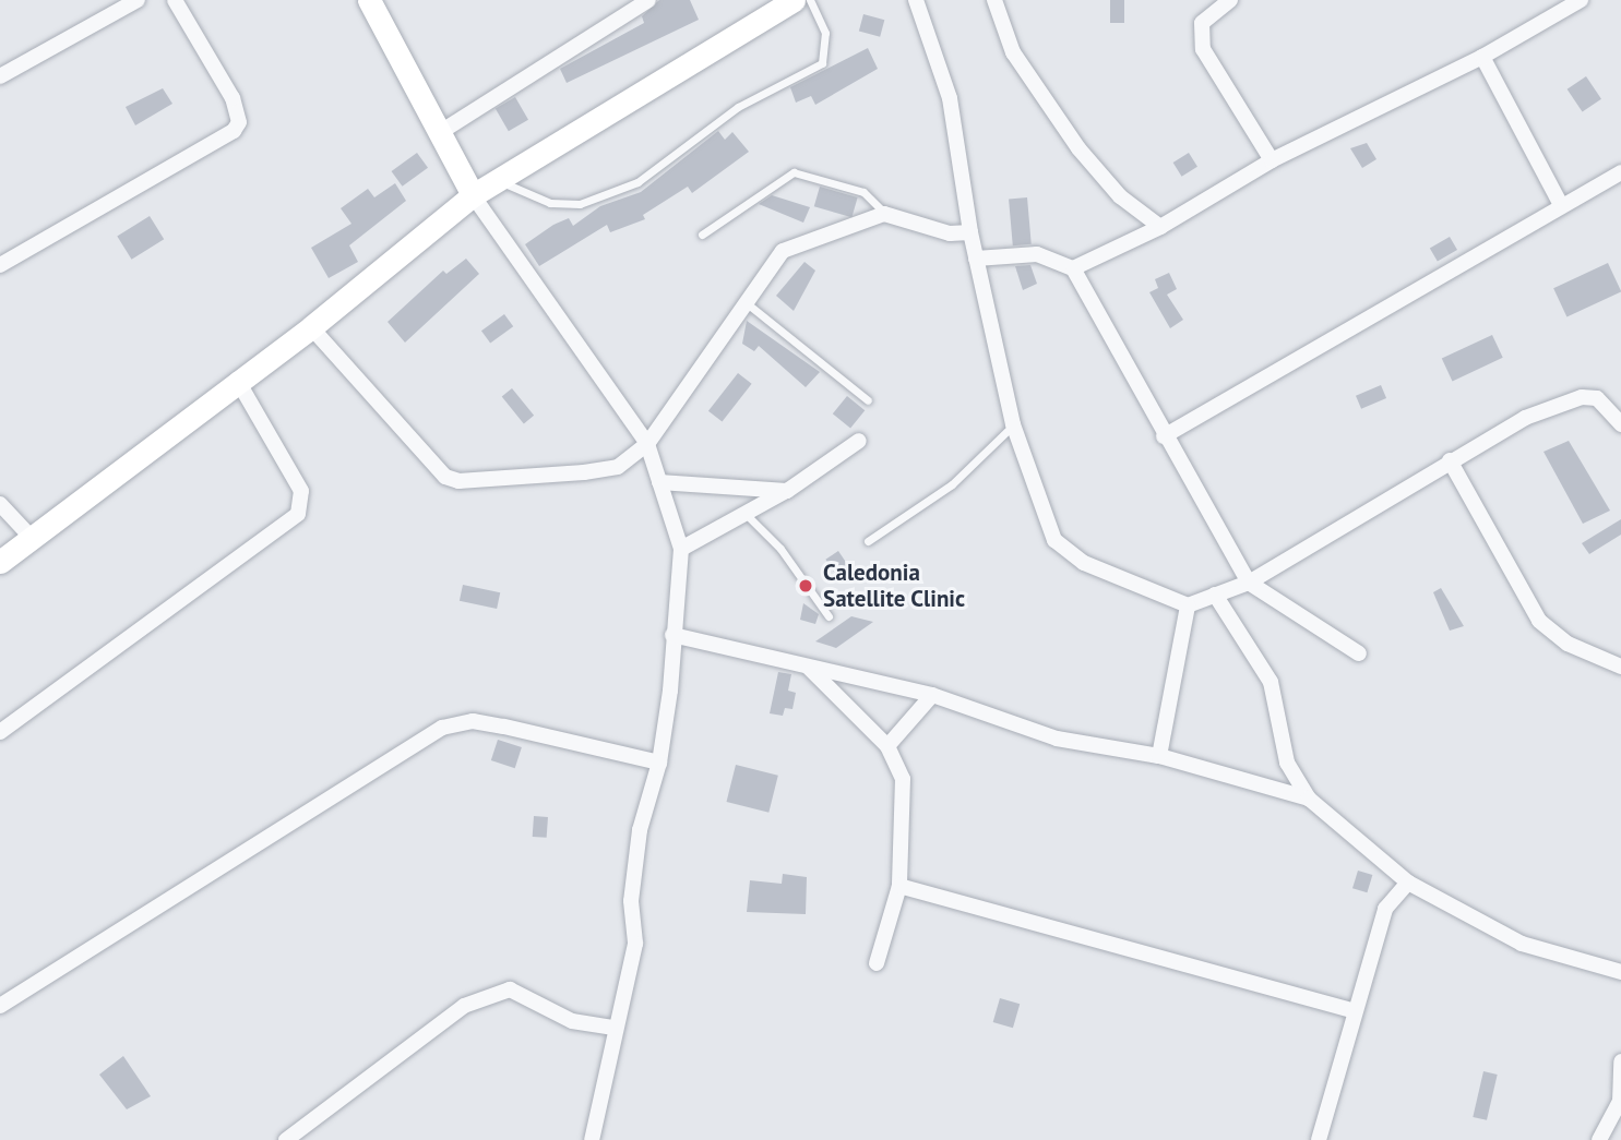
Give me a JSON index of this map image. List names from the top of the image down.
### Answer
{
  "places": ["Caledonia Satellite Clinic"]
}
